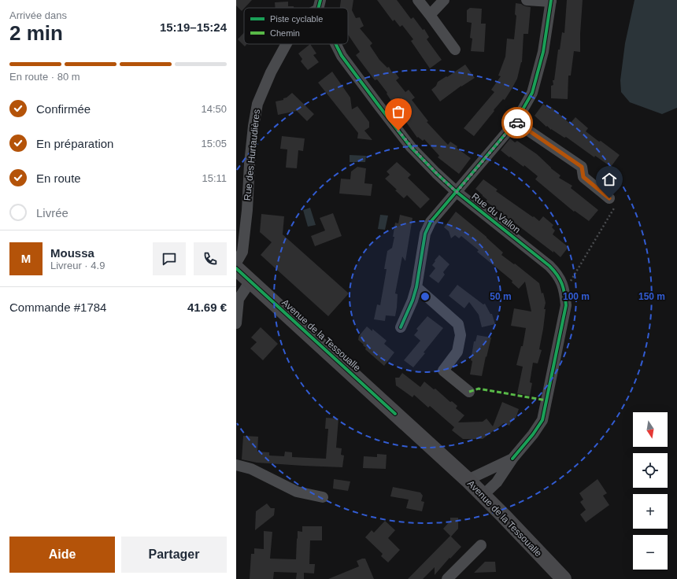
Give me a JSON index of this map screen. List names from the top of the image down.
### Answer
{
  "streets": {
    "main road": ["Avenue de la Tessoualle"],
    "street": ["Rue des Hurtaudières", "Rue du Vallon"]
  },
  "crossings": [
    ["Rue du Vallon", "Avenue de la Tessoualle"]
  ],
  "legend": ["Piste cyclable", "Chemin"],
  "north": "bottom",
  "page": {
    "heading": ["2 min", "Arrivée dans", "15:19–15:24"],
    "panel": [
      "Moussa",
      "Livreur · 4.9",
      "Commande #1784",
      "41.69 €"
    ],
    "bar": "En route · 80 m",
    "list": [
      ["Confirmée", "14:50"],
      ["En préparation", "15:05"],
      ["En route", "15:11"],
      "Livrée"
    ],
    "round": "M",
    "map_buttons": ["+", "−"],
    "buttons": ["Aide", "Partager"]
  },
  "rings": ["50 m", "100 m", "150 m"]
}
